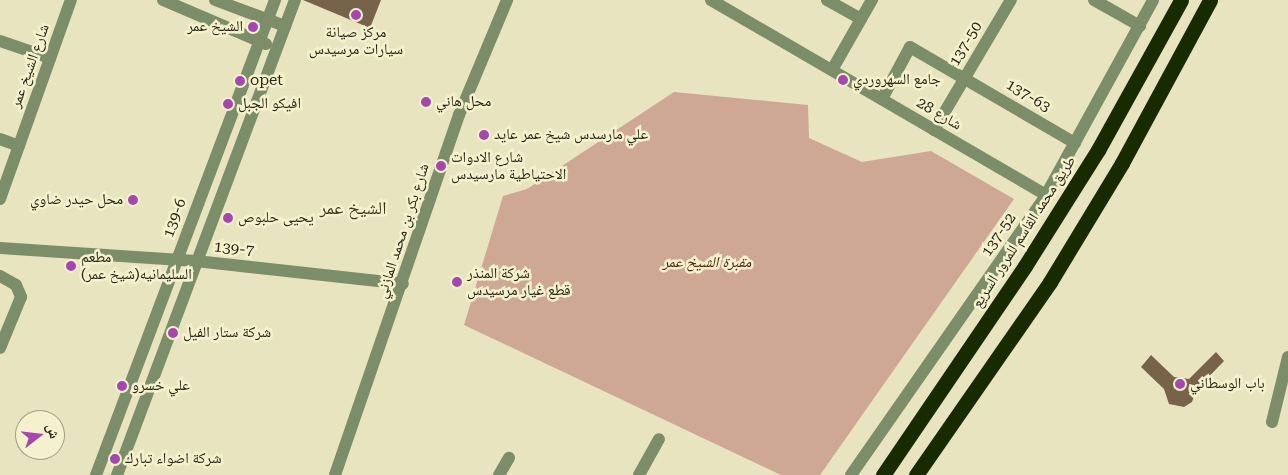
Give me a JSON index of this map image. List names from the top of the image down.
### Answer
{
  "streets": {
    "highway": ["طريق محمد القاسم للمرور السريع"],
    "street": [
      "137-50",
      "شارع الشيخ عمر",
      "137-63",
      "شارع 28",
      "139-6",
      "شارع بكر بن محمد المازني",
      "137-52",
      "139-7"
    ]
  },
  "crossings": [
    ["137-50", "137-63"],
    ["137-50", "شارع 28"],
    ["137-63", "شارع 28"],
    ["137-63", "137-52"],
    ["شارع 28", "137-52"],
    ["139-6", "139-7"],
    ["شارع بكر بن محمد المازني", "139-7"]
  ],
  "districts": ["الشيخ عمر"],
  "parks": ["مقبرة الشيخ عمر"],
  "places": [
    "مركز صيانة سيارات مرسيدس",
    "الشيخ عمر",
    "جامع السهروردي",
    "opet",
    "محل هاني",
    "افيكو الجبل",
    "علي مارسدس شيخ عمر عايد",
    "شارع الادوات الاحتياطية مارسيدس",
    "محل حيدر ضاوي",
    "يحيى حلبوص",
    "مطعم السليمانيه(شيخ عمر)",
    "شركة المنذر قطع غيار مرسيدس",
    "شركة ستار الفيل",
    "باب الوسطاني",
    "علي خسرو",
    "شركة اضواء تبارك"
  ],
  "north": "right"
}
